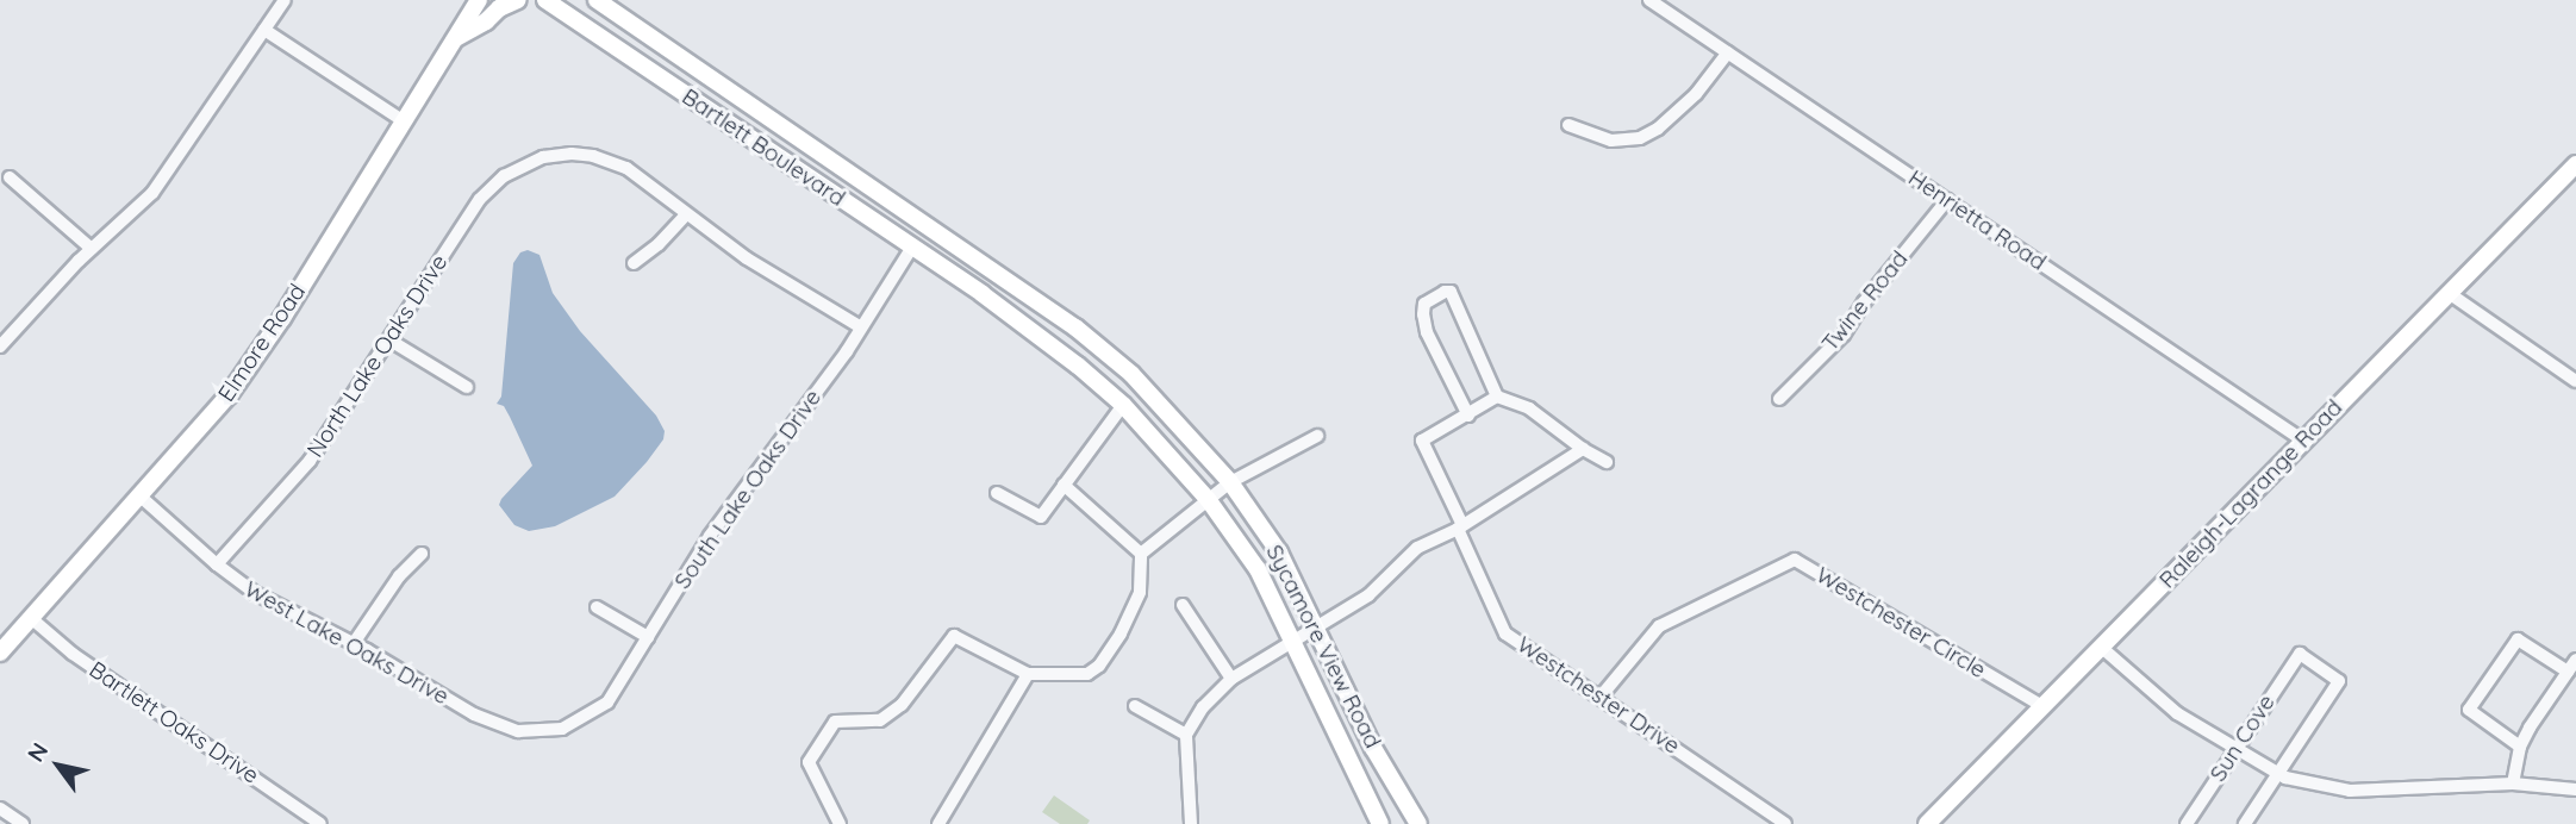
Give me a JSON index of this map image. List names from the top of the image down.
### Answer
{
  "streets": {
    "main road": [
      "Bartlett Boulevard",
      "Elmore Road",
      "Raleigh-Lagrange Road",
      "Sycamore View Road"
    ],
    "street": [
      "Henrietta Road",
      "Twine Road",
      "North Lake Oaks Drive",
      "South Lake Oaks Drive",
      "Westchester Circle",
      "West Lake Oaks Drive",
      "Westchester Drive",
      "Bartlett Oaks Drive",
      "Sun Cove"
    ]
  },
  "crossings": [
    ["Bartlett Boulevard", "South Lake Oaks Drive"],
    ["Bartlett Boulevard", "Sycamore View Road"],
    ["Henrietta Road", "Twine Road"],
    ["Henrietta Road", "Raleigh-Lagrange Road"],
    ["Elmore Road", "West Lake Oaks Drive"],
    ["Elmore Road", "Bartlett Oaks Drive"],
    ["North Lake Oaks Drive", "West Lake Oaks Drive"],
    ["South Lake Oaks Drive", "West Lake Oaks Drive"],
    ["Raleigh-Lagrange Road", "Westchester Circle"],
    ["Westchester Circle", "Westchester Drive"]
  ],
  "north": "top left"
}
